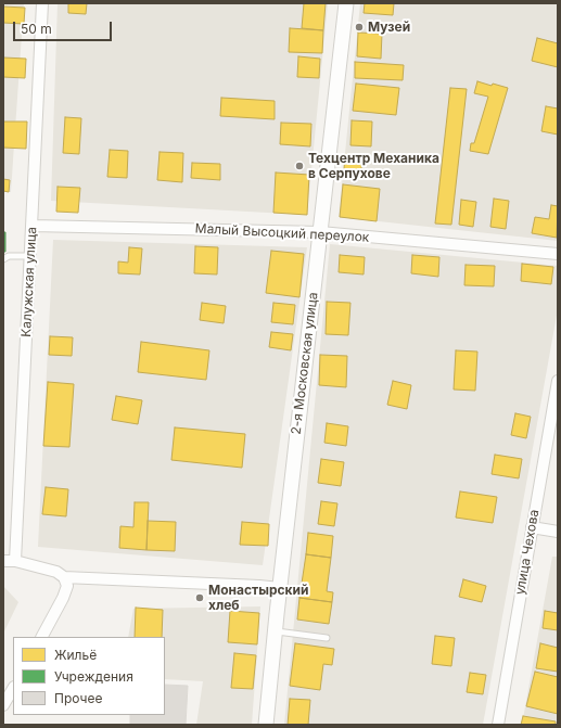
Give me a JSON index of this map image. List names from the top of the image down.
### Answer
{
  "streets": {
    "street": [
      "Малый Высоцкий переулок",
      "Калужская улица",
      "2-я Московская улица",
      "улица Чехова"
    ]
  },
  "crossings": [
    ["Малый Высоцкий переулок", "Калужская улица"],
    ["Малый Высоцкий переулок", "2-я Московская улица"]
  ],
  "places": ["Музей", "Техцентр Механика в Серпухове", "Монастырский хлеб"],
  "legend": ["Жильё", "Учреждения", "Прочее"],
  "scale_bar": "50 m"
}
